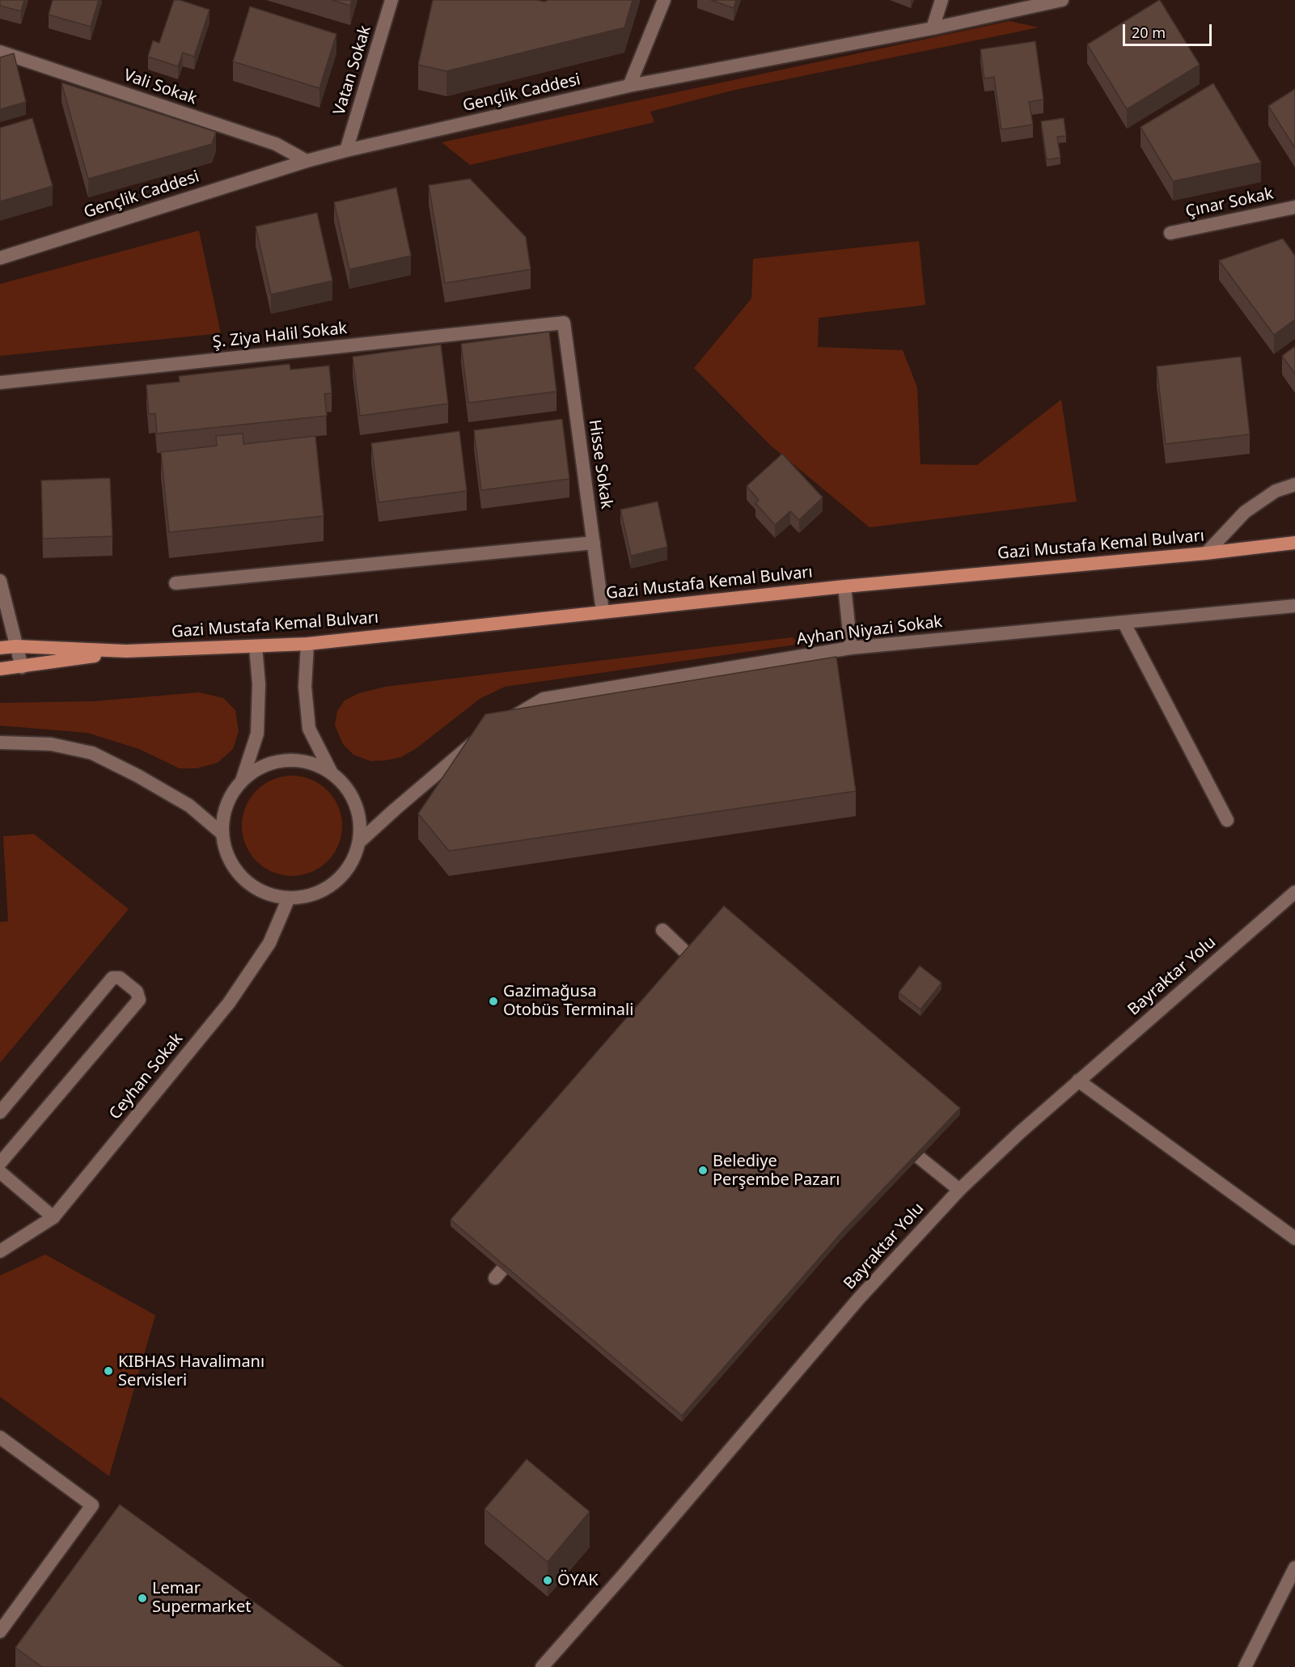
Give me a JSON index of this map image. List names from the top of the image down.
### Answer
{
  "streets": {
    "main road": ["Gazi Mustafa Kemal Bulvarı"],
    "street": [
      "Vatan Sokak",
      "Vali Sokak",
      "Gençlik Caddesi",
      "Çınar Sokak",
      "Ş. Ziya Halil Sokak",
      "Hisse Sokak",
      "Ayhan Niyazi Sokak",
      "Bayraktar Yolu",
      "Ceyhan Sokak"
    ]
  },
  "crossings": [
    ["Vatan Sokak", "Gençlik Caddesi"],
    ["Vali Sokak", "Gençlik Caddesi"],
    ["Ş. Ziya Halil Sokak", "Hisse Sokak"],
    ["Hisse Sokak", "Gazi Mustafa Kemal Bulvarı"]
  ],
  "places": [
    "Gazimağusa Otobüs Terminali",
    "Belediye Perşembe Pazarı",
    "KIBHAS Havalimanı Servisleri",
    "ÖYAK",
    "Lemar Supermarket"
  ],
  "scale_bar": "20 m"
}
